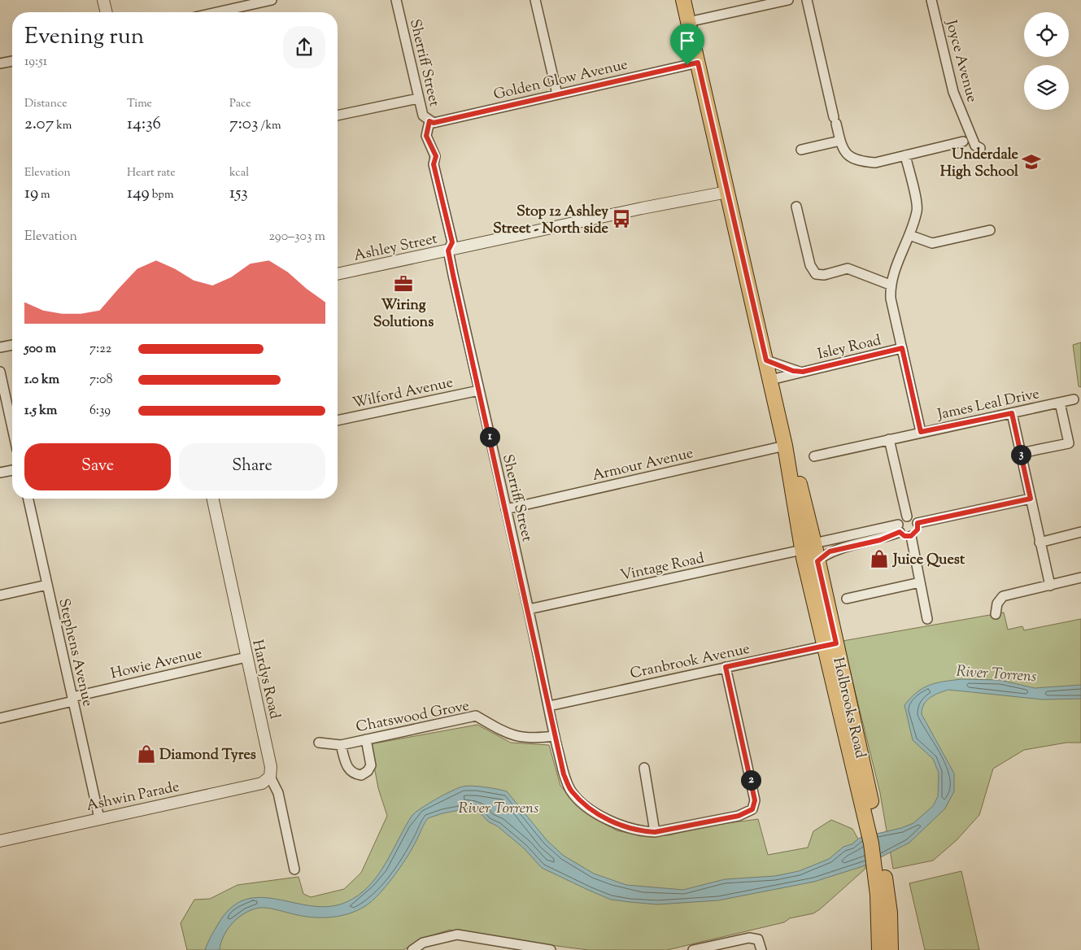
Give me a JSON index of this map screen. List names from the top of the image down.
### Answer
{
  "streets": {
    "main road": ["Holbrooks Road"],
    "street": [
      "Joyce Avenue",
      "Sherriff Street",
      "Golden Glow Avenue",
      "Ashley Street",
      "Isley Road",
      "Wilford Avenue",
      "James Leal Drive",
      "Armour Avenue",
      "Vintage Road",
      "Stephens Avenue",
      "Cranbrook Avenue",
      "Howie Avenue",
      "Hardys Road",
      "Chatswood Grove",
      "Ashwin Parade"
    ]
  },
  "crossings": [
    ["Sherriff Street", "Golden Glow Avenue"],
    ["Sherriff Street", "Ashley Street"],
    ["Sherriff Street", "Wilford Avenue"],
    ["Sherriff Street", "Armour Avenue"],
    ["Sherriff Street", "Vintage Road"],
    ["Sherriff Street", "Cranbrook Avenue"],
    ["Sherriff Street", "Chatswood Grove"],
    ["Golden Glow Avenue", "Holbrooks Road"],
    ["Ashley Street", "Holbrooks Road"],
    ["Isley Road", "Holbrooks Road"],
    ["Armour Avenue", "Holbrooks Road"],
    ["Vintage Road", "Holbrooks Road"],
    ["Stephens Avenue", "Howie Avenue"],
    ["Stephens Avenue", "Ashwin Parade"],
    ["Cranbrook Avenue", "Holbrooks Road"],
    ["Howie Avenue", "Hardys Road"],
    ["Hardys Road", "Ashwin Parade"]
  ],
  "water": ["River Torrens"],
  "places": {
    "school or university": ["Underdale High School"],
    "bus stop": ["Stop 12 Ashley Street - North side"],
    "office": ["Wiring Solutions"],
    "shop": ["Juice Quest", "Diamond Tyres"]
  },
  "page": {
    "heading": ["Evening run", "19:51"],
    "stats": [
      ["Distance", "2.07 km"],
      ["Time", "14:36"],
      ["Pace", "7:03 /km"],
      ["Elevation", "19 m"],
      ["Heart rate", "149 bpm"],
      ["kcal", "153"]
    ],
    "chart": ["Elevation", "290–303 m"],
    "list": [
      {
        "name": "500 m",
        "note": "7:22"
      },
      {
        "name": "1.0 km",
        "note": "7:08"
      },
      {
        "name": "1.5 km",
        "note": "6:39"
      }
    ],
    "pins": ["1", "3", "2"],
    "buttons": ["Save", "Share"]
  }
}
